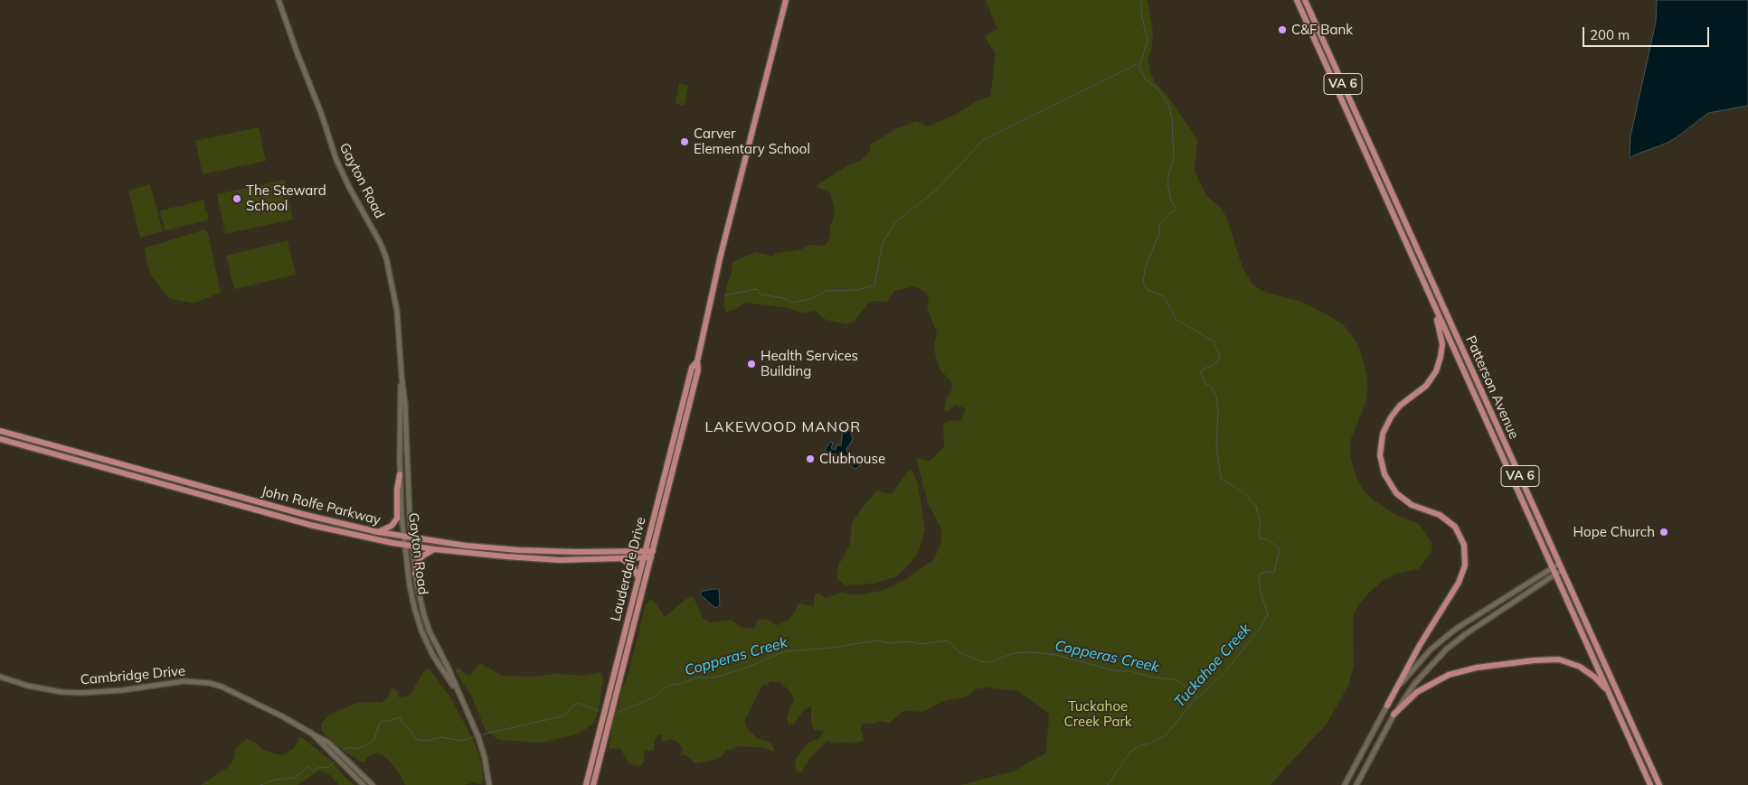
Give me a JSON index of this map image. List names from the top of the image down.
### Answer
{
  "streets": {
    "main road": [
      "VA 6",
      "Patterson Avenue",
      "John Rolfe Parkway",
      "Lauderdale Drive"
    ],
    "street": ["Gayton Road", "Cambridge Drive"]
  },
  "crossings": [
    ["Gayton Road", "John Rolfe Parkway"],
    ["John Rolfe Parkway", "Lauderdale Drive"]
  ],
  "districts": ["LAKEWOOD MANOR"],
  "water": ["Copperas Creek", "Tuckahoe Creek"],
  "parks": ["Tuckahoe Creek Park"],
  "places": [
    "C&F Bank",
    "Carver Elementary School",
    "The Steward School",
    "Health Services Building",
    "Clubhouse",
    "Hope Church"
  ],
  "scale_bar": "200 m"
}
